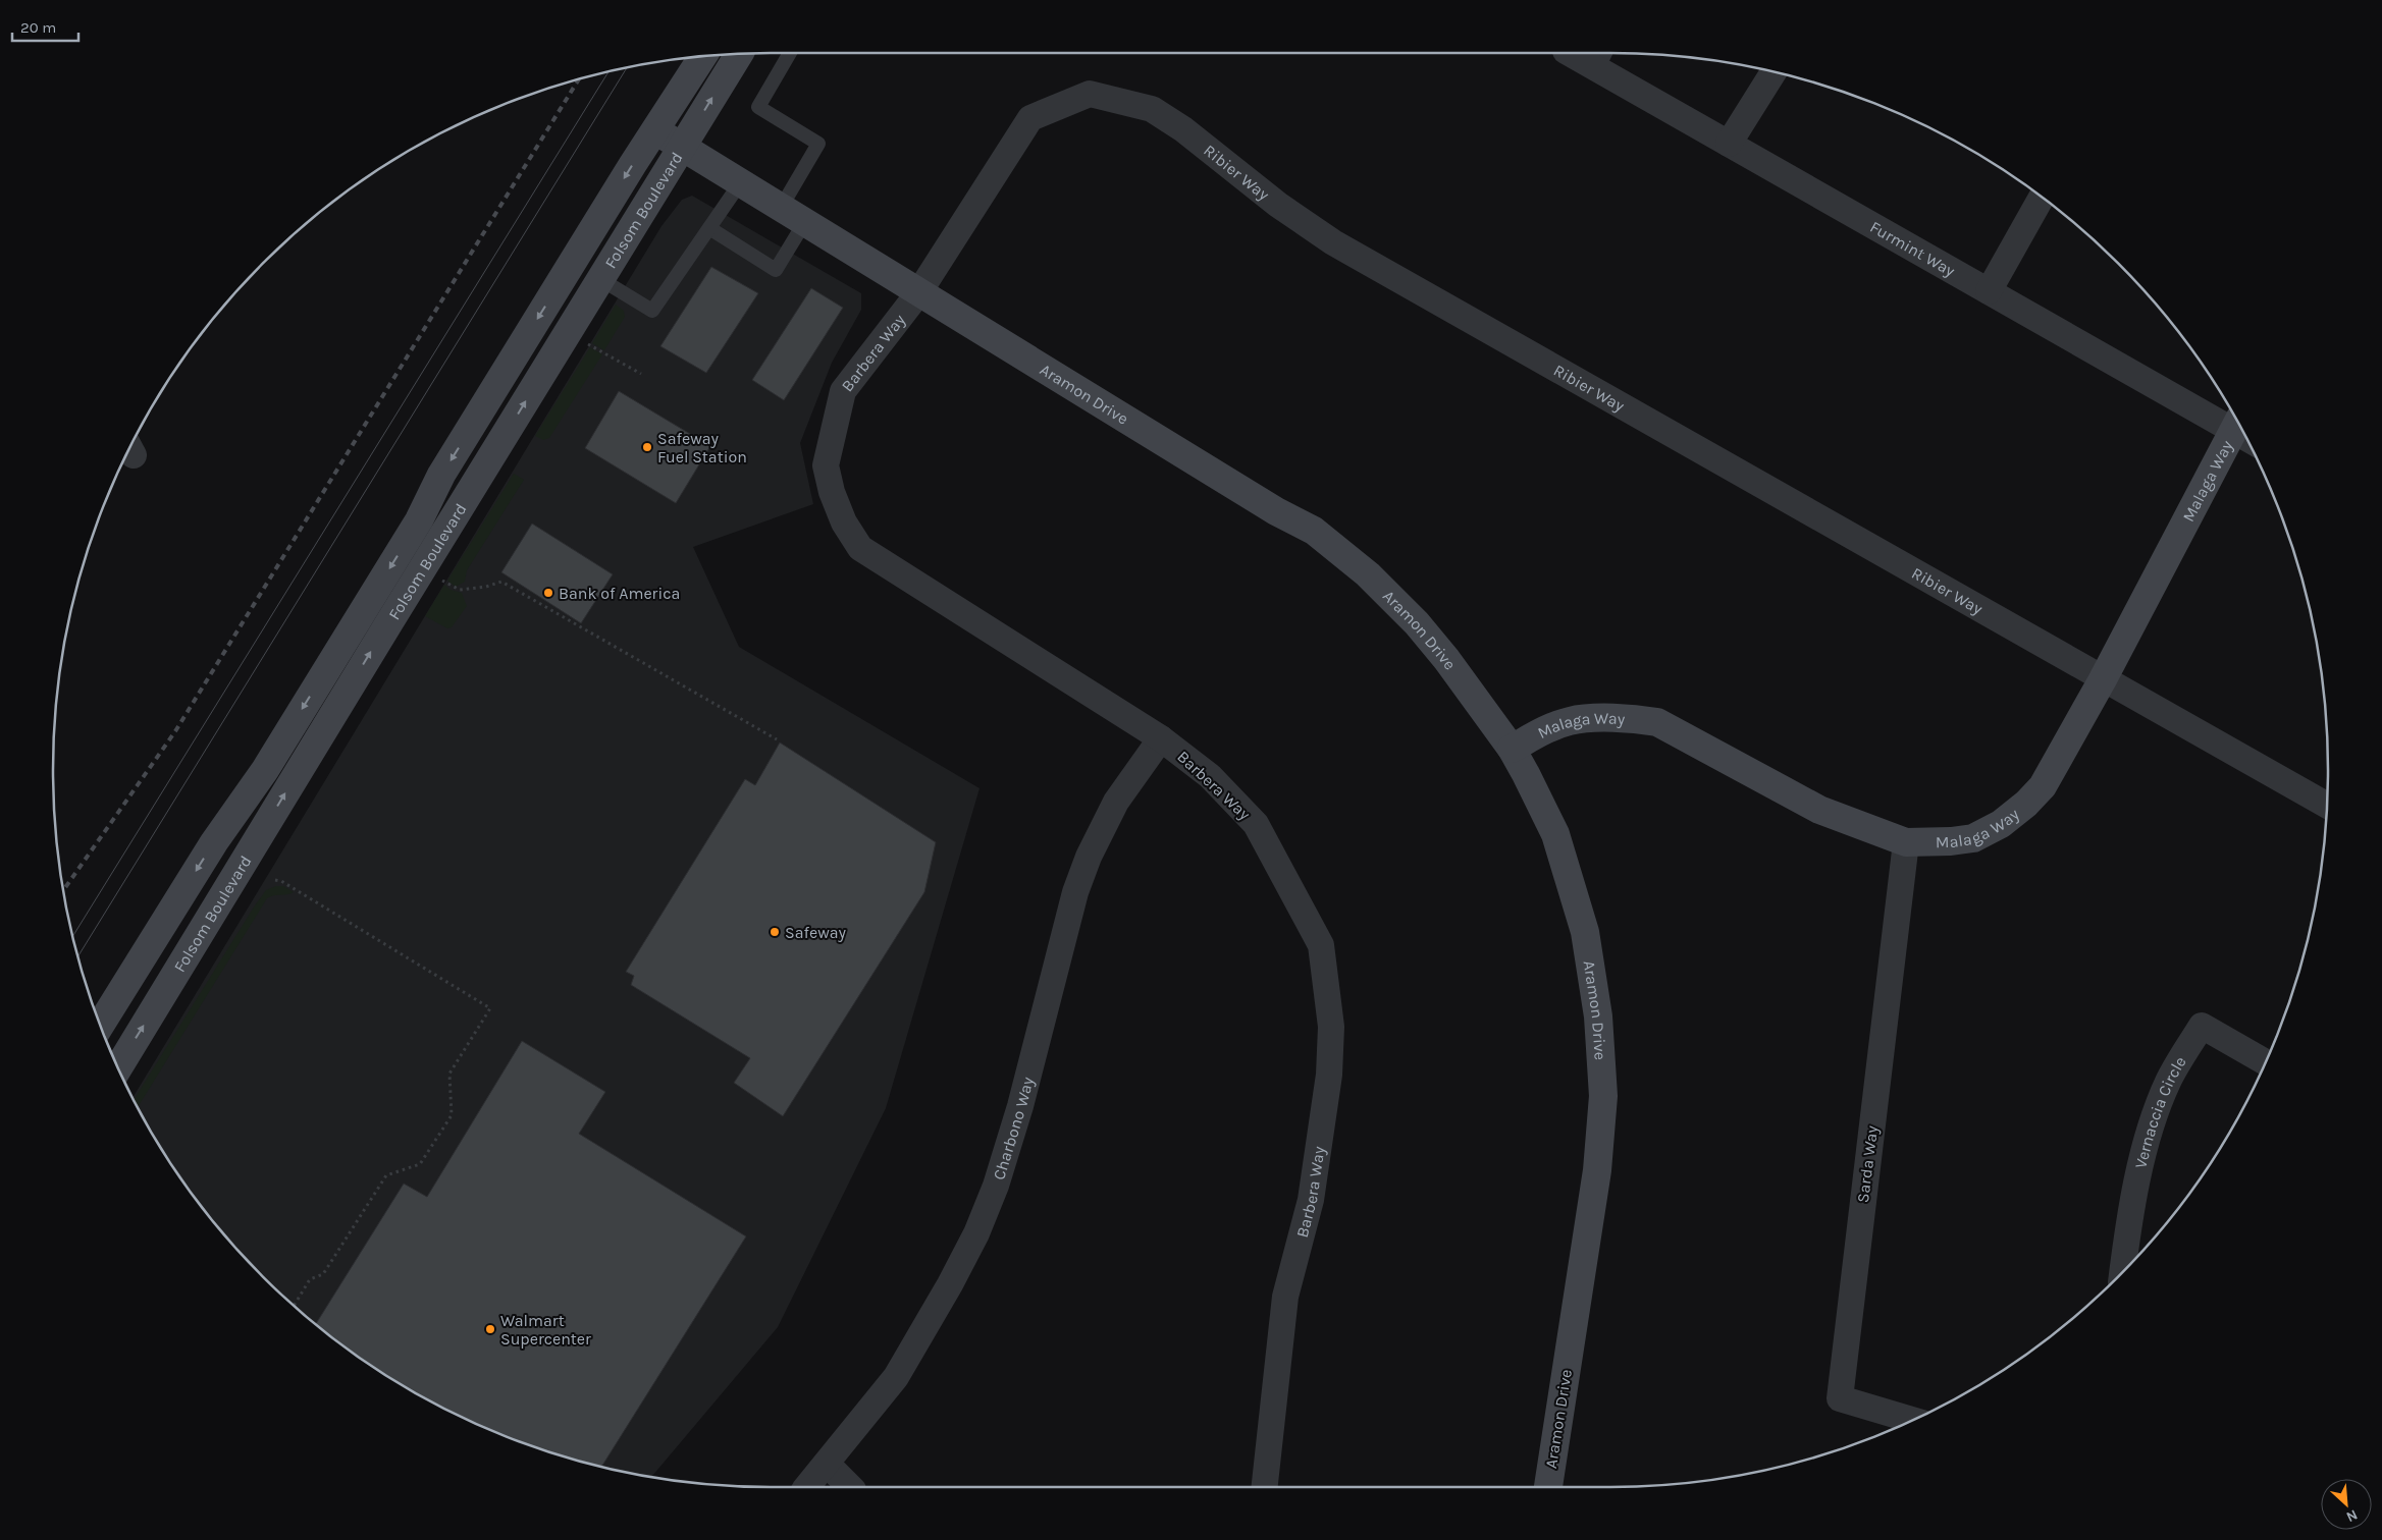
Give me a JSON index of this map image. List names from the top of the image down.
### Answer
{
  "streets": {
    "street": [
      "Ribier Way",
      "Folsom Boulevard",
      "Furmint Way",
      "Barbera Way",
      "Aramon Drive",
      "Malaga Way",
      "Vernaccia Circle",
      "Charbono Way",
      "Sarda Way"
    ]
  },
  "crossings": [
    ["Ribier Way", "Barbera Way"],
    ["Ribier Way", "Aramon Drive"],
    ["Ribier Way", "Malaga Way"],
    ["Folsom Boulevard", "Aramon Drive"],
    ["Furmint Way", "Malaga Way"],
    ["Barbera Way", "Aramon Drive"],
    ["Barbera Way", "Charbono Way"],
    ["Aramon Drive", "Malaga Way"],
    ["Malaga Way", "Sarda Way"]
  ],
  "places": [
    "Safeway Fuel Station",
    "Bank of America",
    "Safeway",
    "Walmart Supercenter"
  ],
  "scale_bar": "20 m",
  "north": "bottom right"
}
